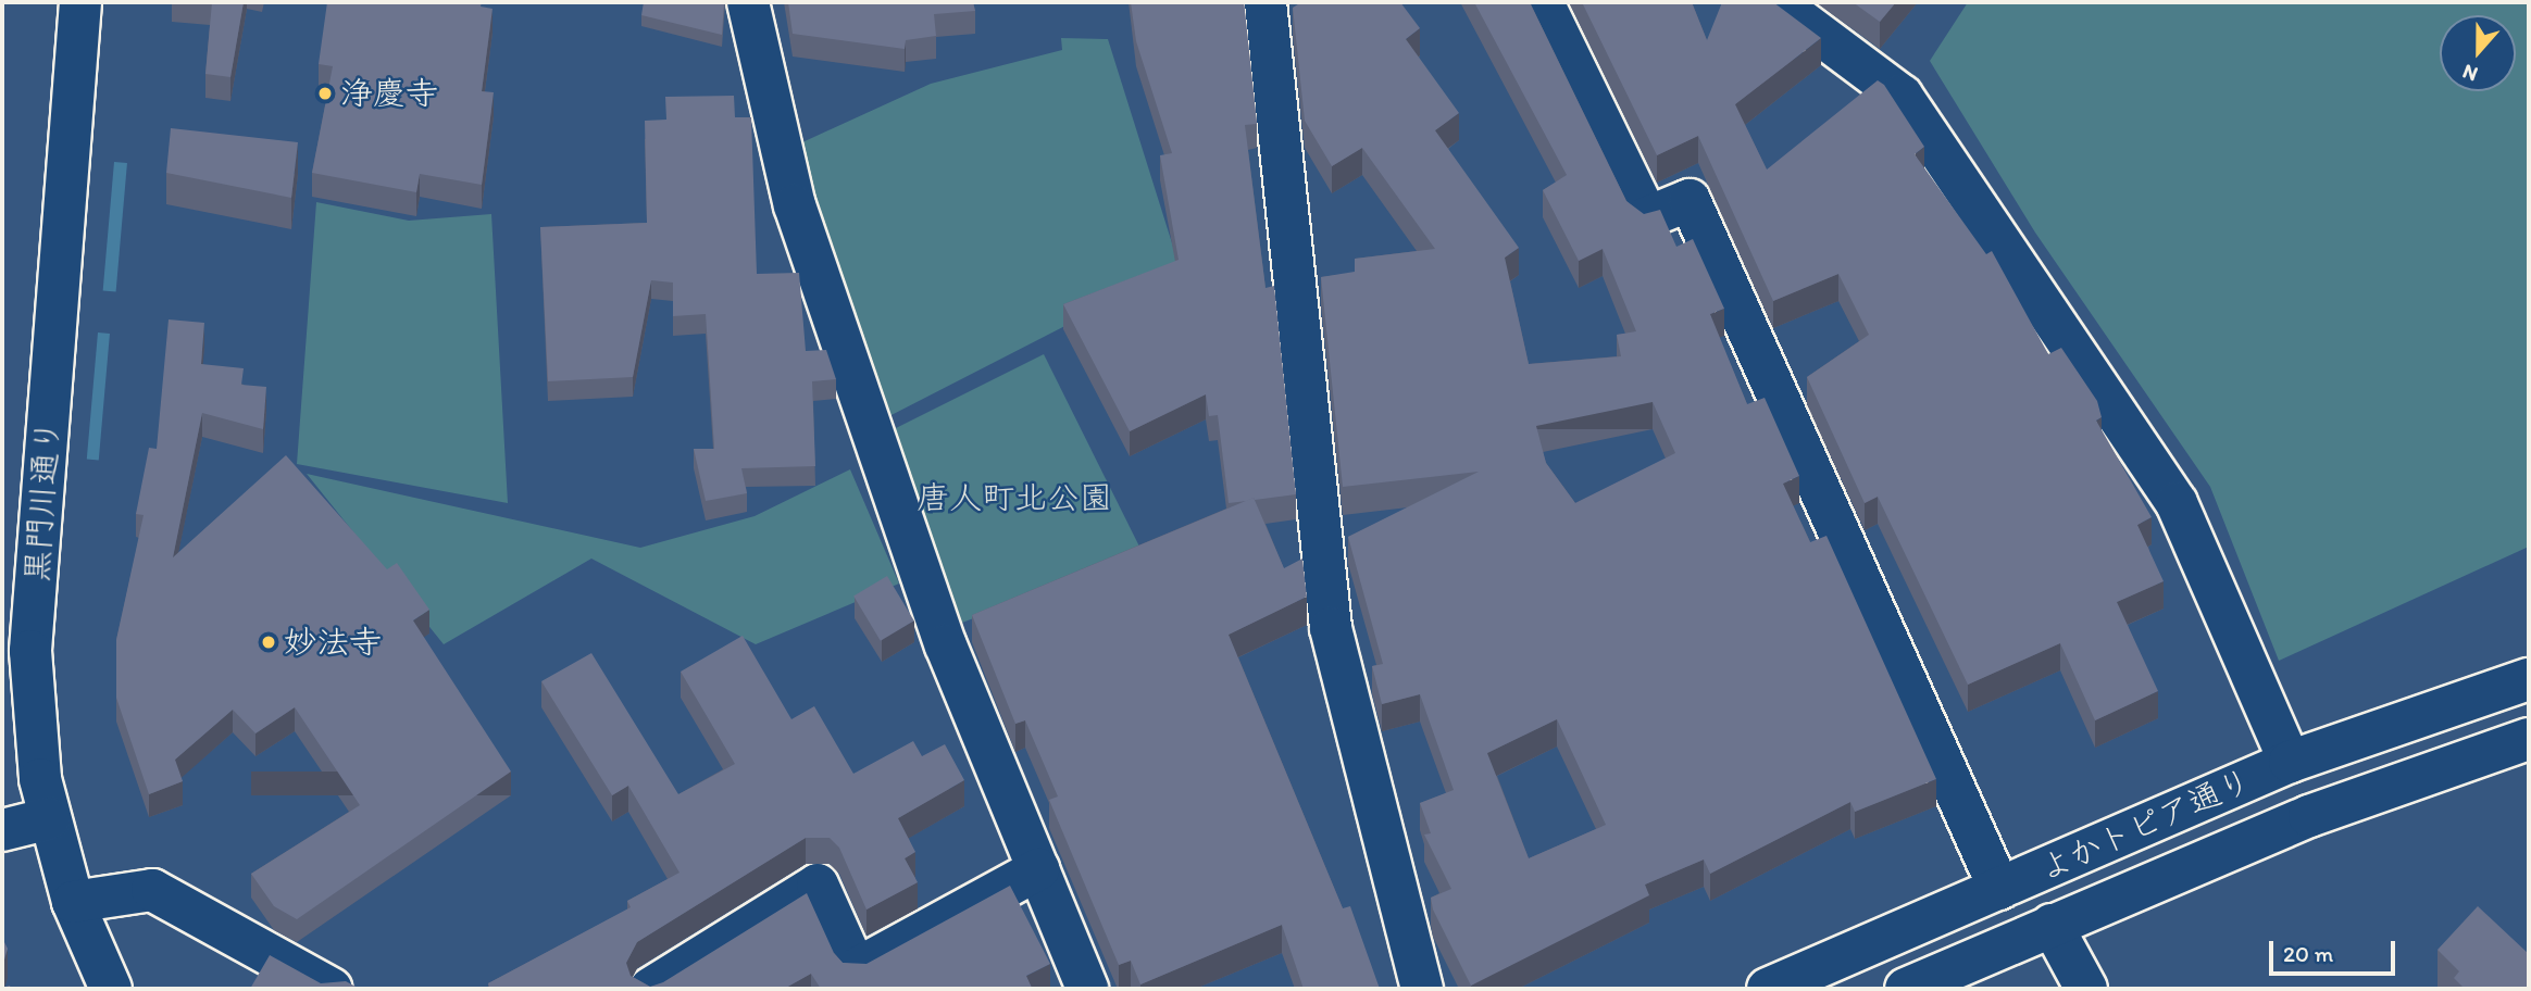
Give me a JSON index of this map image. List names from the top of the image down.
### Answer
{
  "streets": {
    "street": ["黒門川通り", "よかトピア通り"]
  },
  "parks": ["唐人町北公園"],
  "places": ["浄慶寺", "妙法寺"],
  "scale_bar": "20 m",
  "north": "bottom"
}
